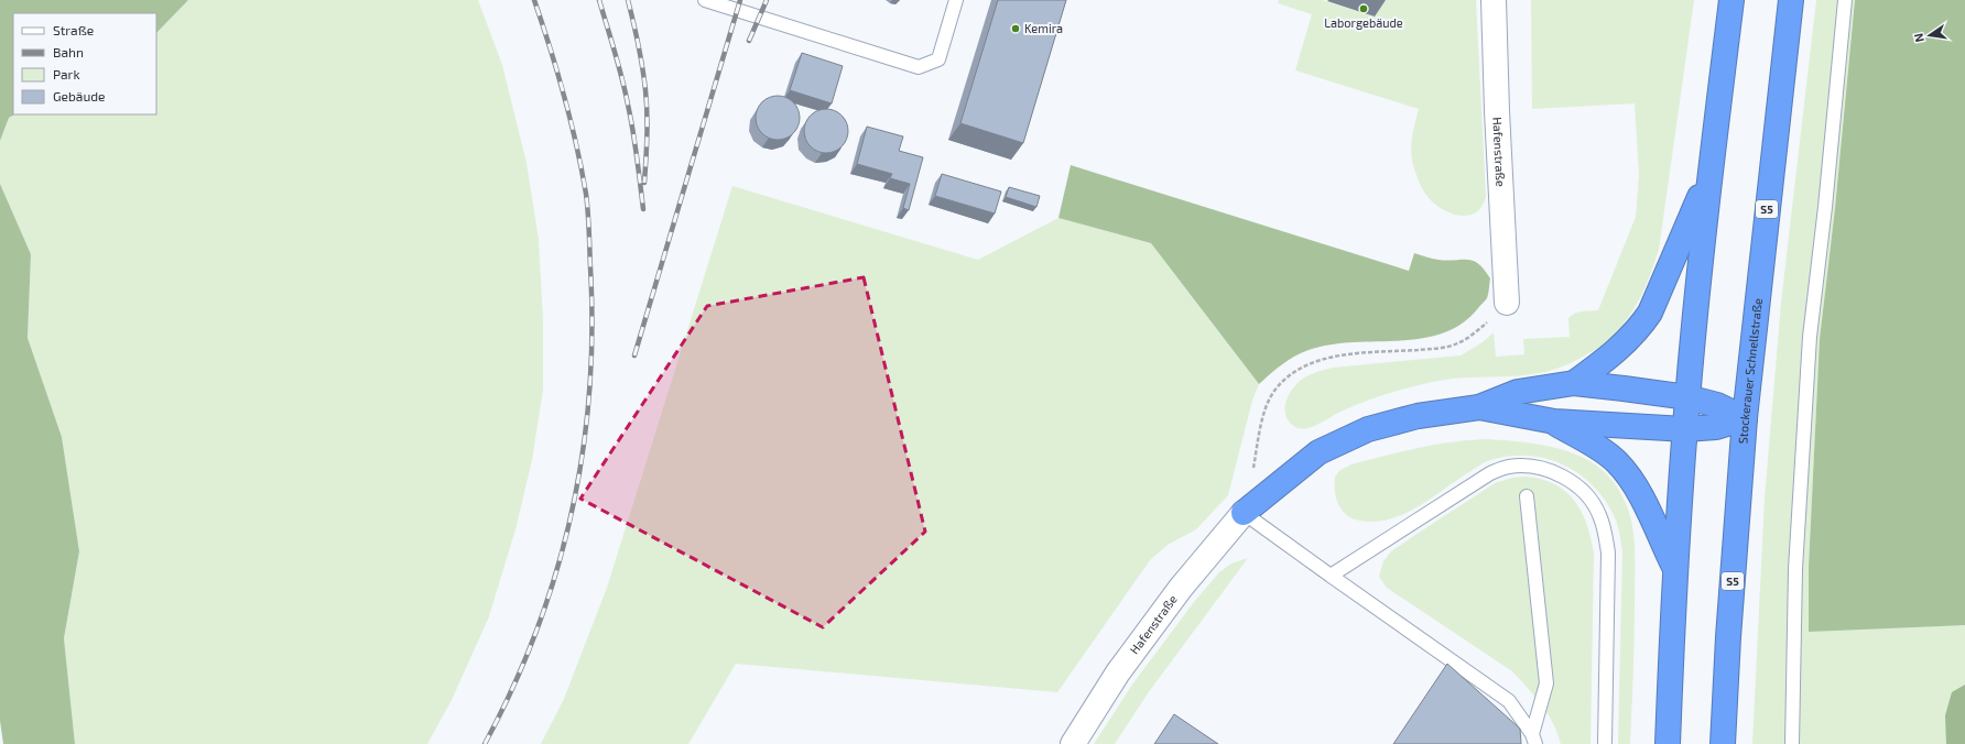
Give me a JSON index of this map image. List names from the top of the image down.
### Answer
{
  "streets": {
    "highway": ["S5", "Stockerauer Schnellstraße"],
    "street": ["Hafenstraße"]
  },
  "places": ["Laborgebäude", "Kemira"],
  "legend": [
    "Straße",
    "Bahn",
    "Park",
    "Gebäude"
  ],
  "north": "left"
}
